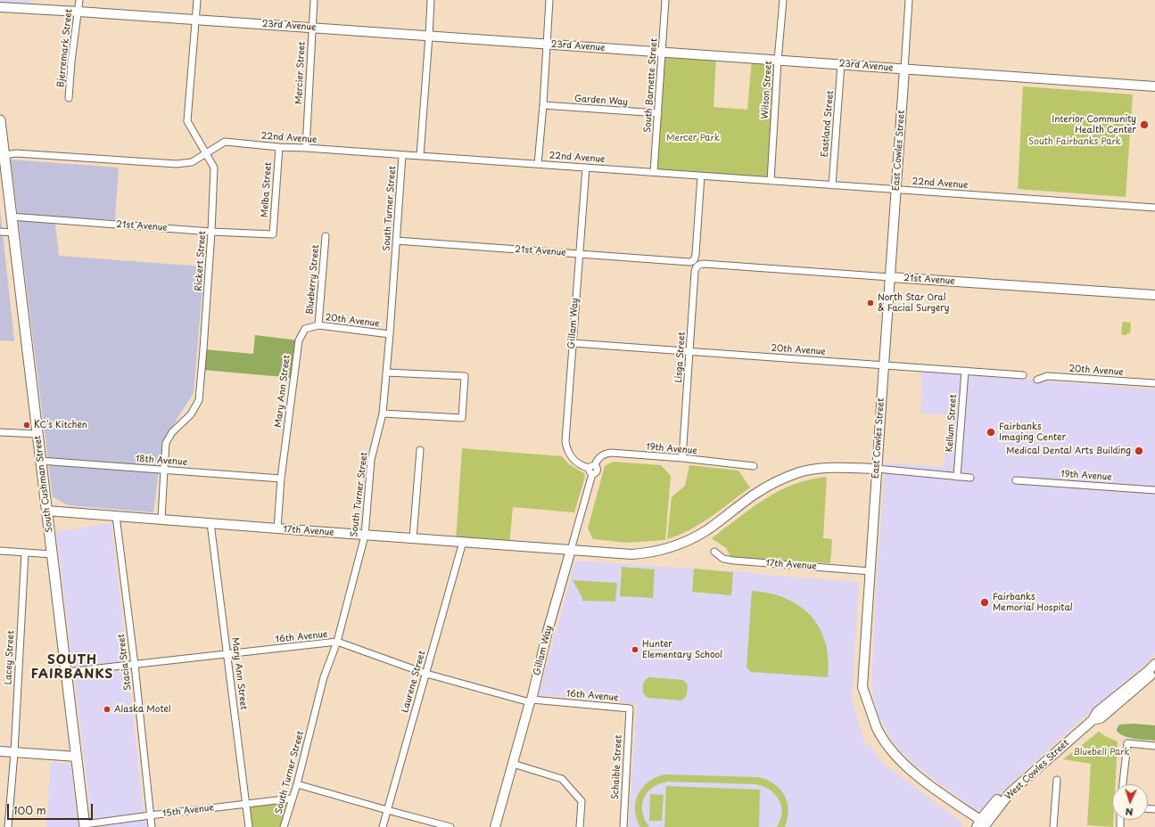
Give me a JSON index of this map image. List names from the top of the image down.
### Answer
{
  "streets": {
    "main road": ["South Cushman Street"],
    "street": [
      "23rd Avenue",
      "Bjerremark Street",
      "Mercier Street",
      "South Barnette Street",
      "Wilson Street",
      "Garden Way",
      "Eastland Street",
      "22nd Avenue",
      "East Cowles Street",
      "Melba Street",
      "South Turner Street",
      "21st Avenue",
      "Rickert Street",
      "Blueberry Street",
      "20th Avenue",
      "Gillam Way",
      "Lisga Street",
      "Mary Ann Street",
      "Kellum Street",
      "19th Avenue",
      "18th Avenue",
      "17th Avenue",
      "16th Avenue",
      "Lacey Street",
      "Stacia Street",
      "Laurene Street",
      "Schaible Street",
      "West Cowles Street",
      "15th Avenue"
    ]
  },
  "crossings": [
    ["23rd Avenue", "Bjerremark Street"],
    ["23rd Avenue", "Mercier Street"],
    ["23rd Avenue", "South Barnette Street"],
    ["23rd Avenue", "Wilson Street"],
    ["23rd Avenue", "Eastland Street"],
    ["23rd Avenue", "East Cowles Street"],
    ["23rd Avenue", "Rickert Street"],
    ["Mercier Street", "22nd Avenue"],
    ["South Barnette Street", "Garden Way"],
    ["South Barnette Street", "22nd Avenue"],
    ["Wilson Street", "22nd Avenue"],
    ["Eastland Street", "22nd Avenue"],
    ["22nd Avenue", "East Cowles Street"],
    ["22nd Avenue", "Melba Street"],
    ["22nd Avenue", "South Turner Street"],
    ["22nd Avenue", "21st Avenue"],
    ["22nd Avenue", "Rickert Street"],
    ["22nd Avenue", "Gillam Way"],
    ["22nd Avenue", "South Cushman Street"],
    ["East Cowles Street", "21st Avenue"],
    ["East Cowles Street", "20th Avenue"],
    ["East Cowles Street", "17th Avenue"],
    ["East Cowles Street", "West Cowles Street"],
    ["Melba Street", "21st Avenue"],
    ["South Turner Street", "21st Avenue"],
    ["South Turner Street", "20th Avenue"],
    ["South Turner Street", "17th Avenue"],
    ["South Turner Street", "16th Avenue"],
    ["South Turner Street", "15th Avenue"],
    ["21st Avenue", "Rickert Street"],
    ["21st Avenue", "Gillam Way"],
    ["21st Avenue", "Lisga Street"],
    ["21st Avenue", "South Cushman Street"],
    ["Rickert Street", "18th Avenue"],
    ["Rickert Street", "17th Avenue"],
    ["Blueberry Street", "20th Avenue"],
    ["20th Avenue", "Gillam Way"],
    ["20th Avenue", "Lisga Street"],
    ["20th Avenue", "Mary Ann Street"],
    ["20th Avenue", "Kellum Street"],
    ["Gillam Way", "19th Avenue"],
    ["Gillam Way", "17th Avenue"],
    ["Gillam Way", "16th Avenue"],
    ["Lisga Street", "19th Avenue"],
    ["Mary Ann Street", "18th Avenue"],
    ["Mary Ann Street", "17th Avenue"],
    ["Mary Ann Street", "16th Avenue"],
    ["Mary Ann Street", "15th Avenue"],
    ["18th Avenue", "South Cushman Street"],
    ["South Cushman Street", "17th Avenue"],
    ["South Cushman Street", "16th Avenue"],
    ["South Cushman Street", "15th Avenue"],
    ["17th Avenue", "Stacia Street"],
    ["17th Avenue", "Laurene Street"],
    ["16th Avenue", "Stacia Street"],
    ["16th Avenue", "Laurene Street"],
    ["16th Avenue", "Schaible Street"],
    ["Stacia Street", "15th Avenue"]
  ],
  "districts": ["SOUTH FAIRBANKS"],
  "parks": ["Mercer Park", "South Fairbanks Park", "Bluebell Park"],
  "places": [
    "Interior Community Health Center",
    "North Star Oral & Facial Surgery",
    "KC's Kitchen",
    "Fairbanks Imaging Center",
    "Medical Dental Arts Building",
    "Fairbanks Memorial Hospital",
    "Hunter Elementary School",
    "Alaska Motel"
  ],
  "scale_bar": "100 m",
  "north": "bottom"
}
